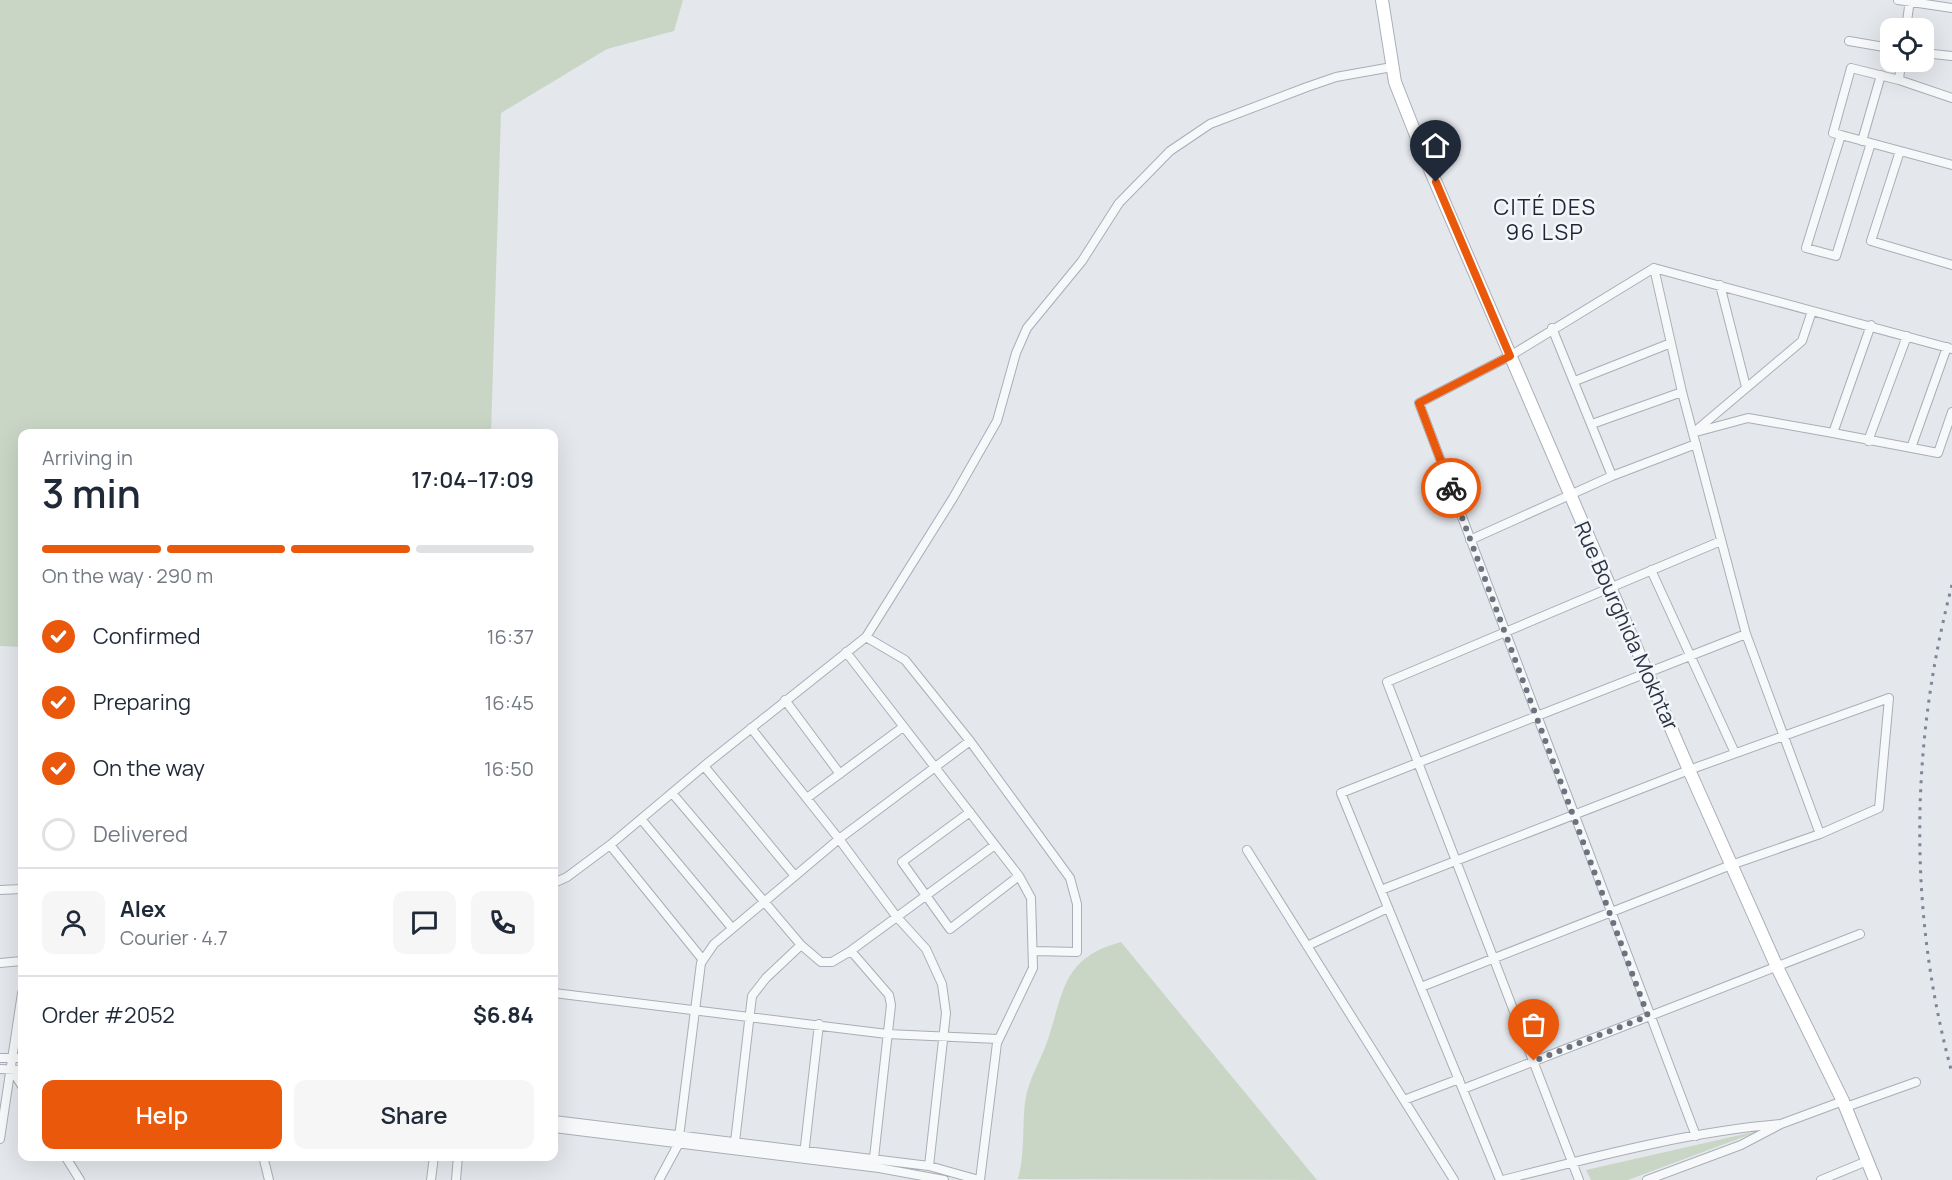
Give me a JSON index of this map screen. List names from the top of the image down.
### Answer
{
  "streets": {
    "main road": ["Rue Bourghida Mokhtar"]
  },
  "districts": ["CITÉ DES 96 LSP"],
  "page": {
    "heading": ["3 min", "Arriving in", "17:04–17:09"],
    "panel": [
      "Alex",
      "Courier · 4.7",
      "Order #2052",
      "$6.84"
    ],
    "bar": "On the way · 290 m",
    "list": [
      ["Confirmed", "16:37"],
      ["Preparing", "16:45"],
      ["On the way", "16:50"],
      "Delivered"
    ],
    "buttons": ["Help", "Share"]
  }
}
